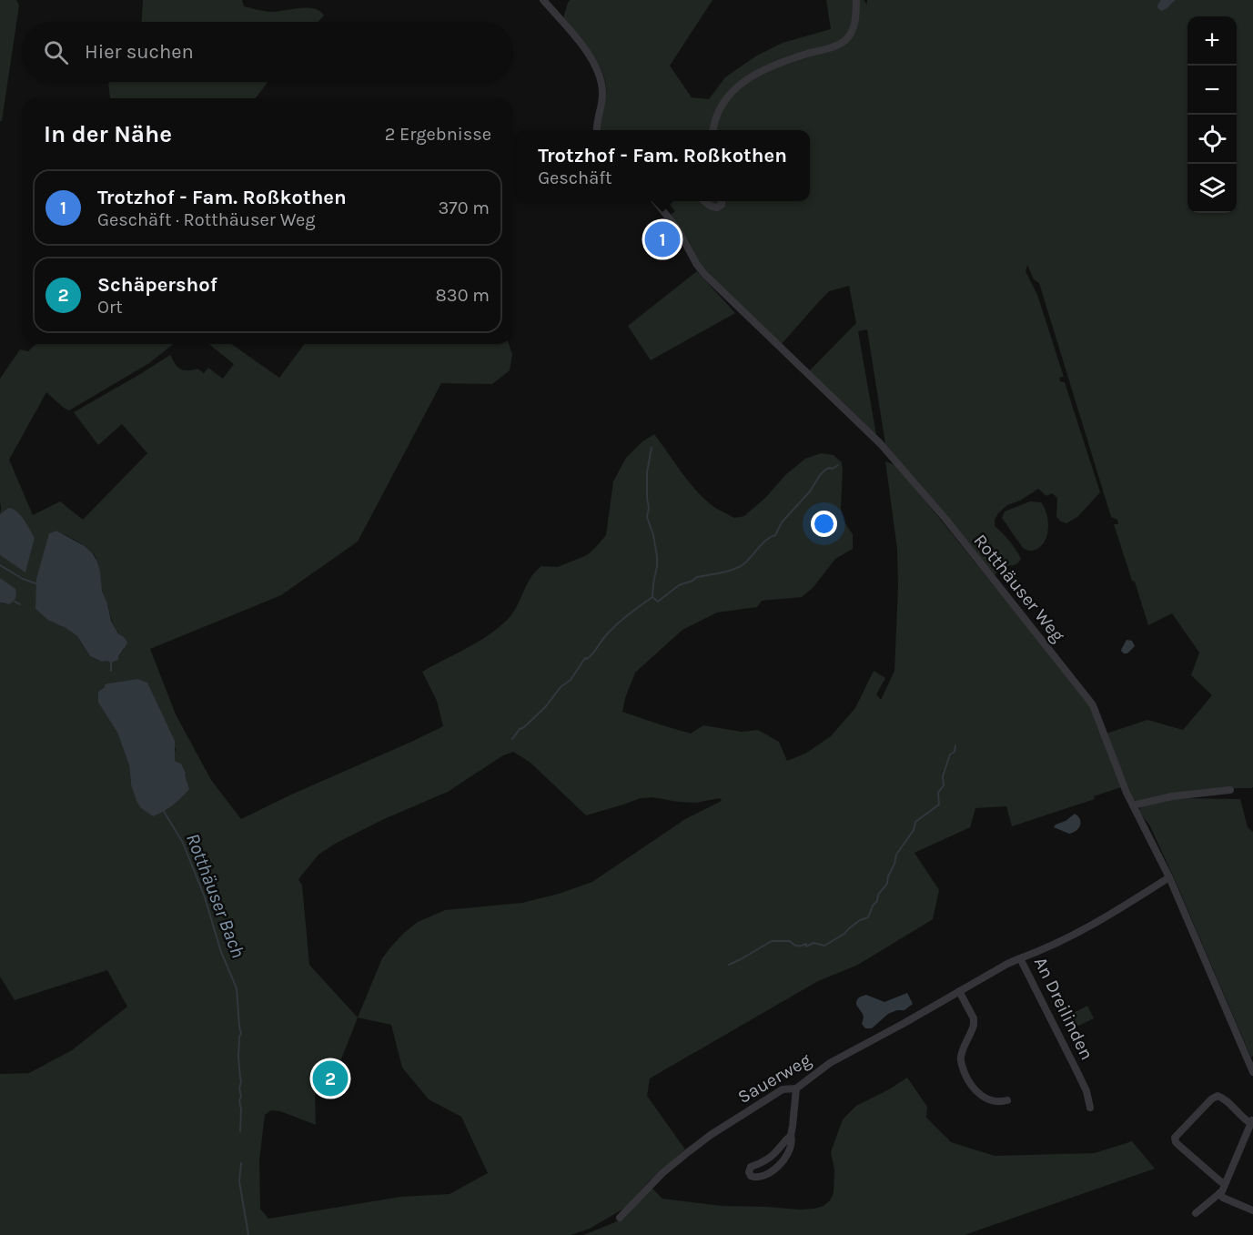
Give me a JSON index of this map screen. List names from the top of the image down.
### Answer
{
  "streets": {
    "street": ["Rotthäuser Weg", "An Dreilinden", "Sauerweg"]
  },
  "crossings": [
    ["Rotthäuser Weg", "An Dreilinden"],
    ["An Dreilinden", "Sauerweg"]
  ],
  "water": ["Rotthäuser Bach"],
  "page": {
    "map_buttons": ["+", "−"],
    "search": "Hier suchen",
    "heading": ["In der Nähe", "2 Ergebnisse"],
    "popup": ["Trotzhof - Fam. Roßkothen", "Geschäft"],
    "list": [
      {
        "mark": "1",
        "name": "Trotzhof - Fam. Roßkothen",
        "note": "Geschäft · Rotthäuser Weg",
        "value": "370 m"
      },
      {
        "mark": "2",
        "name": "Schäpershof",
        "note": "Ort",
        "value": "830 m"
      }
    ],
    "pins": ["1", "2"]
  }
}
